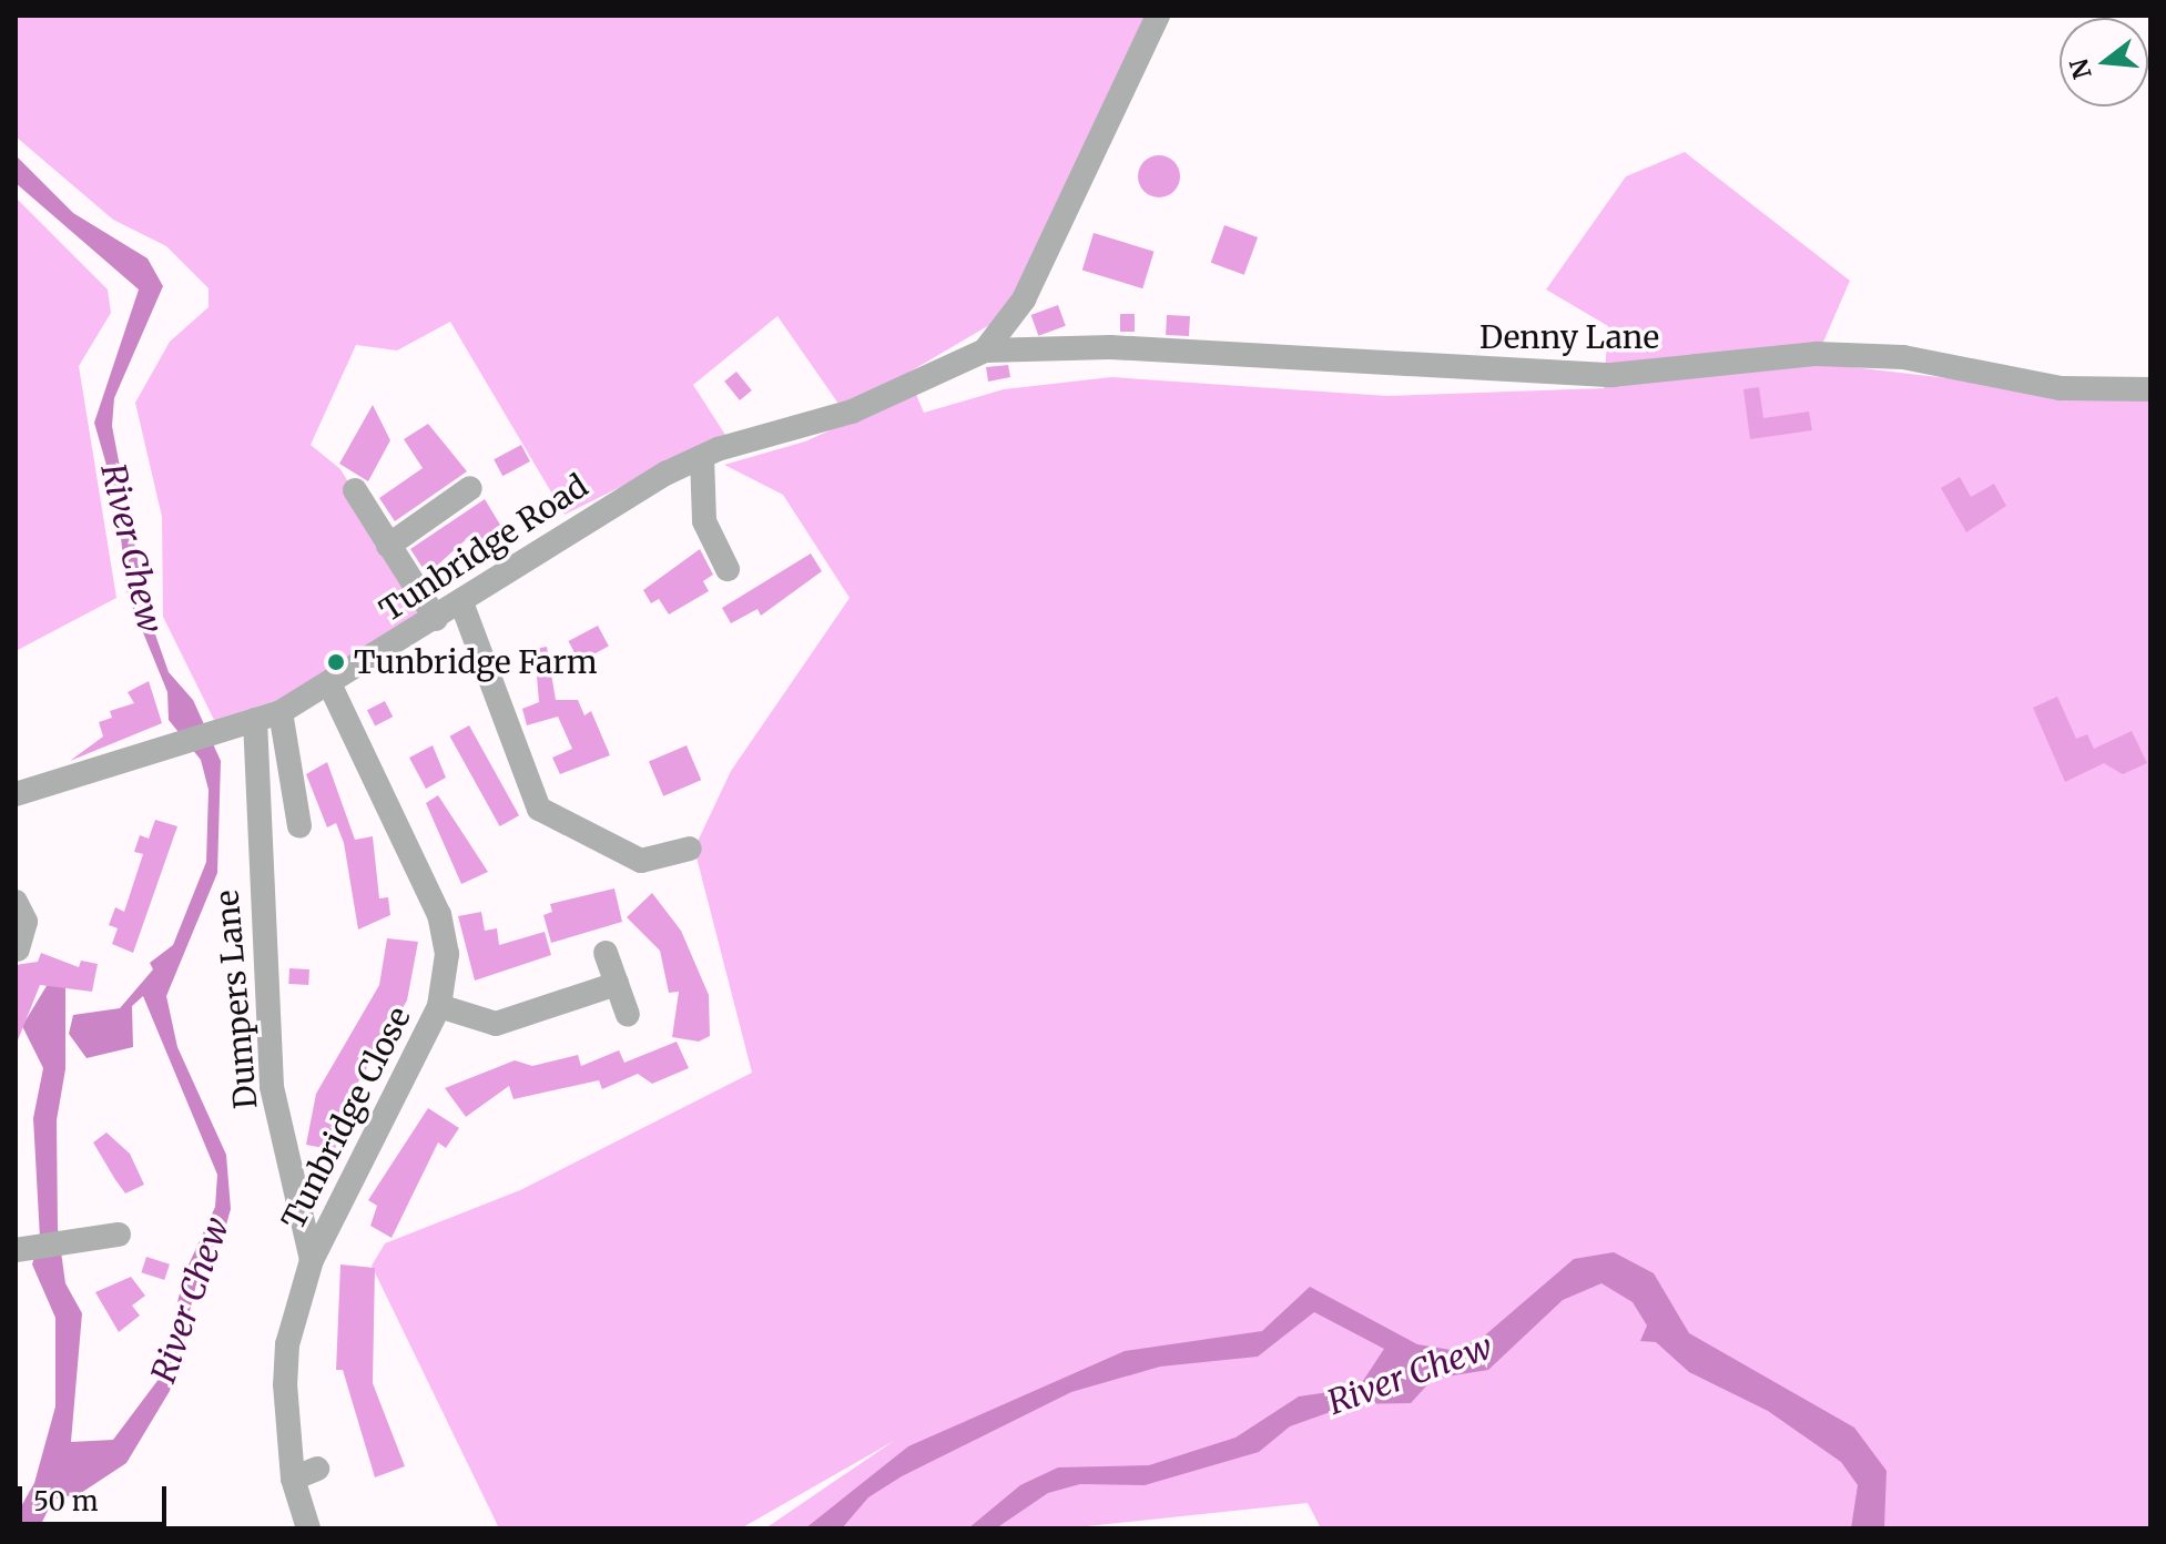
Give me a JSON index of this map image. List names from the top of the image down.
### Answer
{
  "streets": {
    "street": [
      "Denny Lane",
      "Tunbridge Road",
      "Dumpers Lane",
      "Tunbridge Close"
    ]
  },
  "crossings": [
    ["Denny Lane", "Tunbridge Road"],
    ["Tunbridge Road", "Dumpers Lane"],
    ["Tunbridge Road", "Tunbridge Close"],
    ["Dumpers Lane", "Tunbridge Close"]
  ],
  "water": ["River Chew"],
  "places": ["Tunbridge Farm"],
  "scale_bar": "50 m",
  "north": "left"
}
